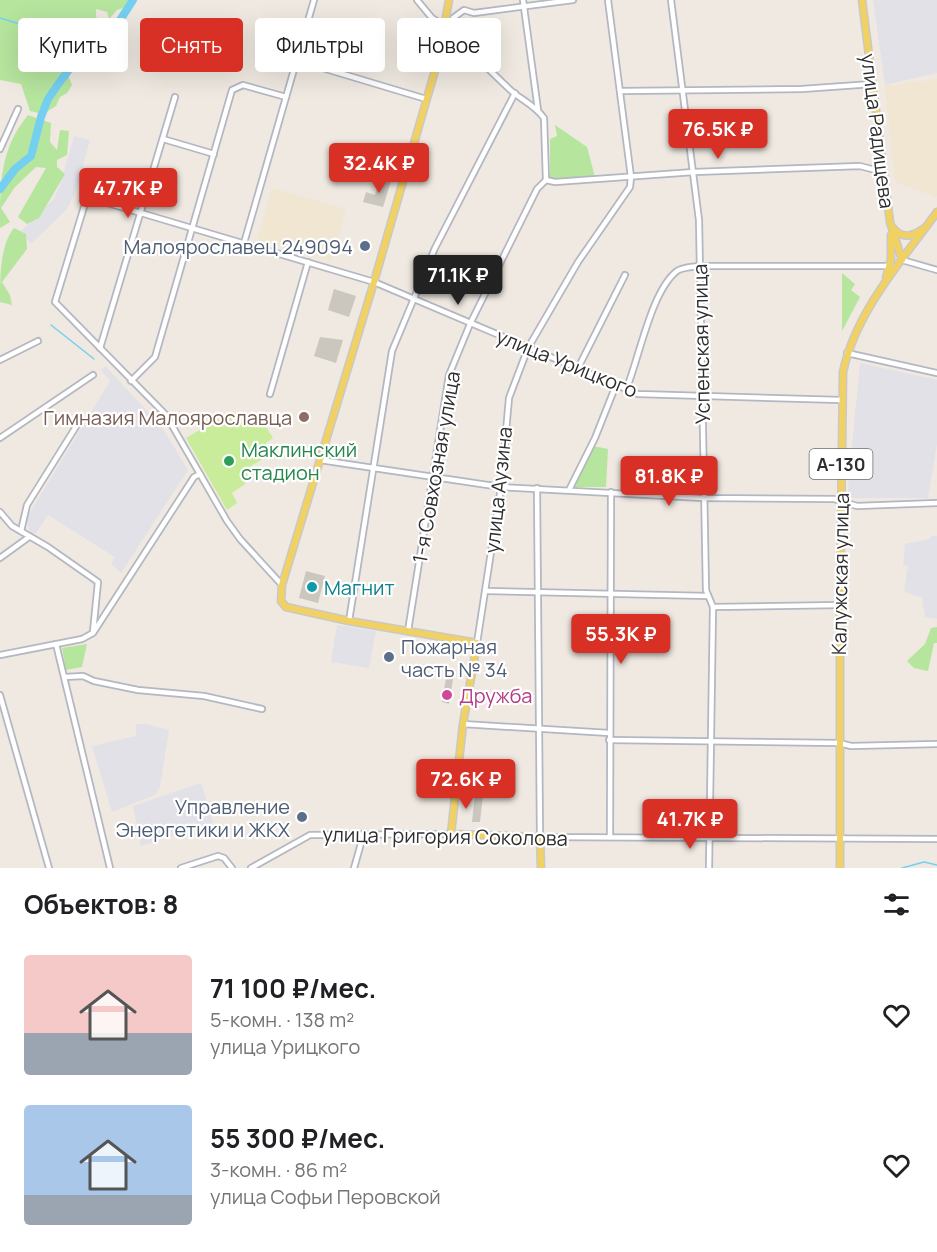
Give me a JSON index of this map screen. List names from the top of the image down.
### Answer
{
  "streets": {
    "main road": [
      "улица Радищева",
      "А-130",
      "улица Аузина",
      "Калужская улица",
      "улица Григория Соколова"
    ],
    "street": ["Успенская улица", "улица Урицкого", "1-я Совхозная улица"]
  },
  "crossings": [
    ["улица Радищева", "А-130"],
    ["улица Радищева", "Калужская улица"],
    ["Успенская улица", "улица Урицкого"],
    ["Успенская улица", "улица Григория Соколова"],
    ["улица Урицкого", "1-я Совхозная улица"],
    ["улица Урицкого", "улица Аузина"],
    ["улица Урицкого", "Калужская улица"],
    ["А-130", "Калужская улица"],
    ["улица Аузина", "улица Григория Соколова"],
    ["Калужская улица", "улица Григория Соколова"]
  ],
  "places": [
    "Малоярославец 249094",
    "Гимназия Малоярославца",
    "Маклинский стадион",
    "Магнит",
    "Пожарная часть № 34",
    "Дружба",
    "Управление Энергетики и ЖКХ"
  ],
  "page": {
    "chip": [
      "Купить",
      "Снять",
      "Фильтры",
      "Новое"
    ],
    "price": [
      "76.5K ₽",
      "32.4K ₽",
      "47.7K ₽",
      "71.1K ₽",
      "81.8K ₽",
      "55.3K ₽",
      "72.6K ₽",
      "41.7K ₽"
    ],
    "heading": "Объектов: 8",
    "list": [
      {
        "name": "71 100 ₽/мес.",
        "note": "5-комн. · 138 m² · улица Урицкого"
      },
      {
        "name": "55 300 ₽/мес.",
        "note": "3-комн. · 86 m² · улица Софьи Перовской"
      }
    ]
  }
}
